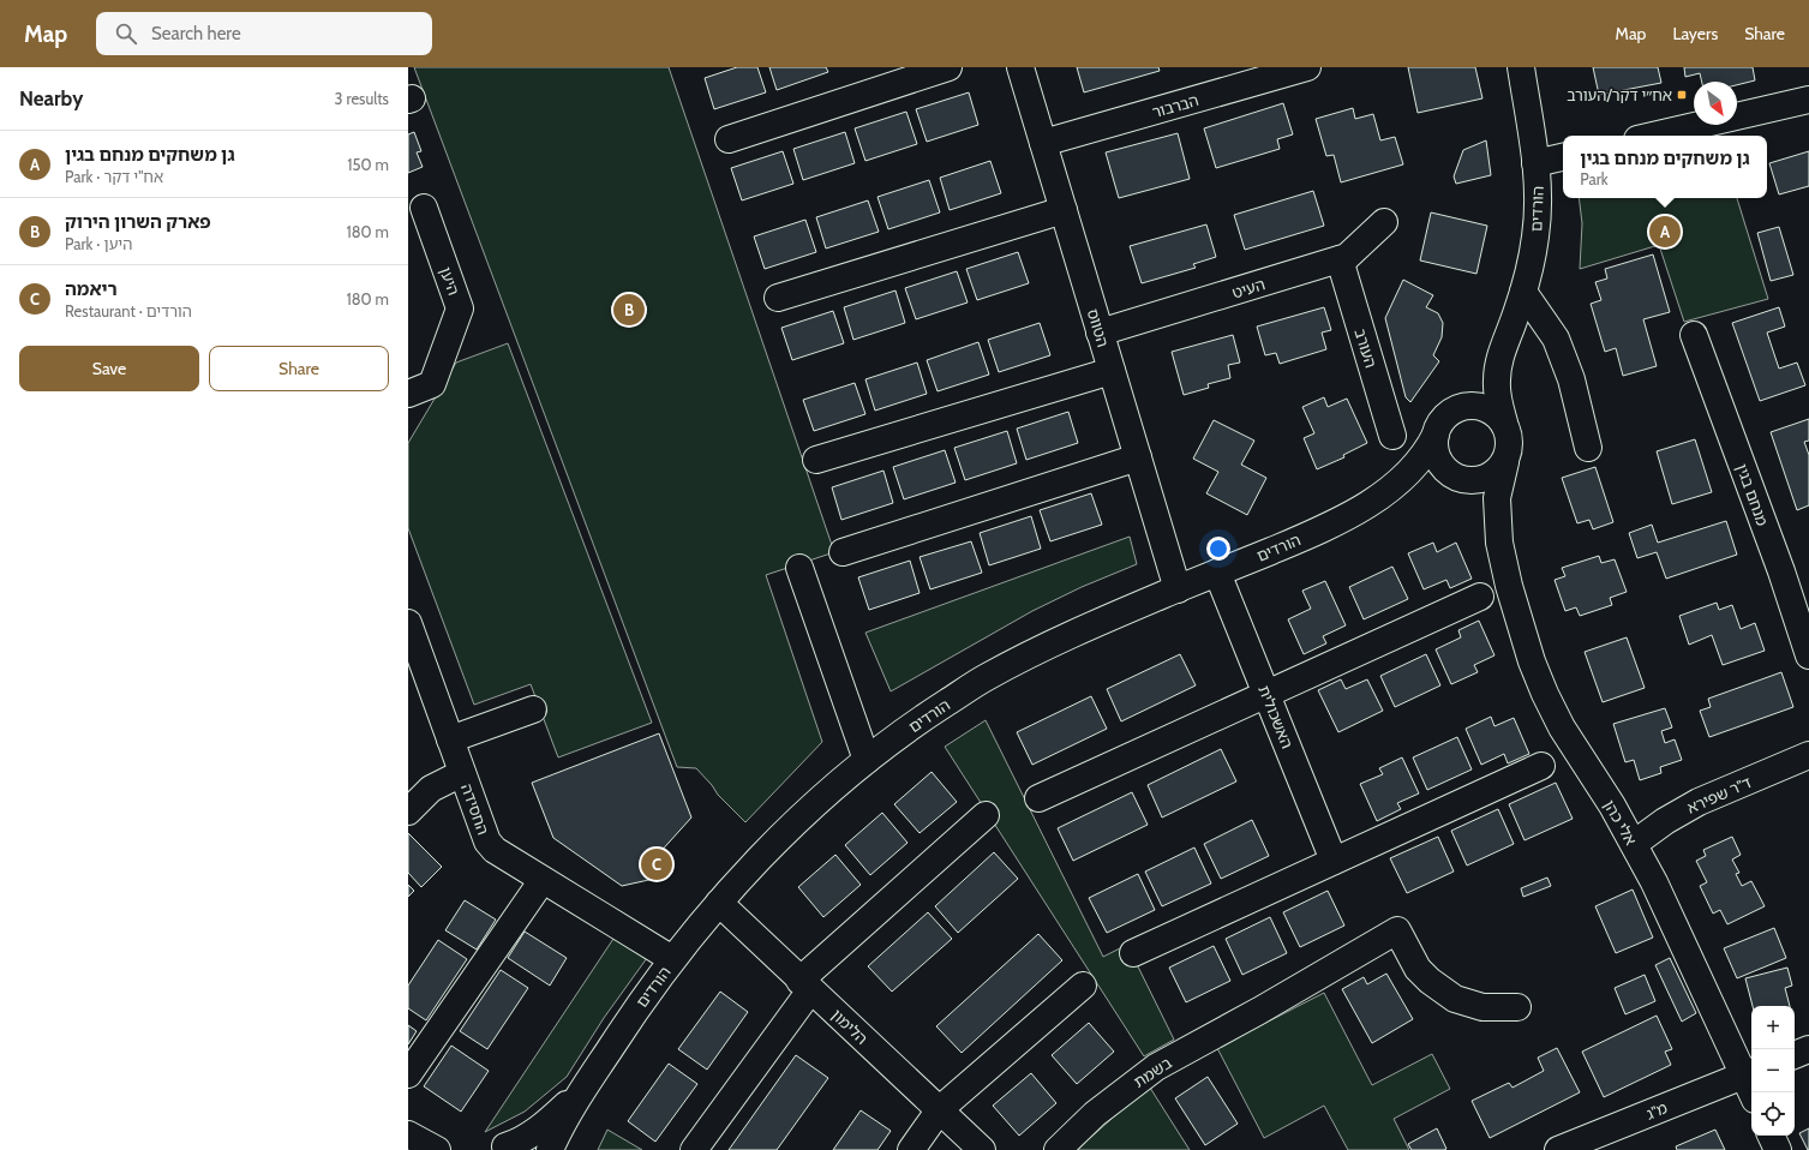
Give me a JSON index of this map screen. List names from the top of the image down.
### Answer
{
  "streets": {
    "street": [
      "הברבור",
      "הורדים",
      "היען",
      "העיט",
      "הטווס",
      "העורב",
      "מנחם בגין",
      "האשכולית",
      "ד\"ר שפירא",
      "החסידה",
      "אלי כהן",
      "הלימון",
      "בשמת",
      "מ\"ג"
    ]
  },
  "crossings": [
    ["הברבור", "הטווס"],
    ["הורדים", "הטווס"],
    ["הורדים", "האשכולית"],
    ["הורדים", "החסידה"],
    ["הורדים", "אלי כהן"],
    ["הורדים", "הלימון"],
    ["העיט", "הטווס"],
    ["העיט", "העורב"],
    ["ד\"ר שפירא", "אלי כהן"],
    ["אלי כהן", "מ\"ג"]
  ],
  "places": {
    "transit": ["אח״י דקר/העורב"]
  },
  "north": "bottom right",
  "page": {
    "header": "Map",
    "search": "Search here",
    "nav": ["Map", "Layers", "Share"],
    "heading": ["Nearby", "3 results"],
    "list": [
      {
        "mark": "A",
        "name": "גן משחקים מנחם בגין",
        "note": "Park · אח\"י דקר",
        "value": "150 m"
      },
      {
        "mark": "B",
        "name": "פארק השרון הירוק",
        "note": "Park · היען",
        "value": "180 m"
      },
      {
        "mark": "C",
        "name": "ריאמה",
        "note": "Restaurant · הורדים",
        "value": "180 m"
      }
    ],
    "popup": ["גן משחקים מנחם בגין", "Park"],
    "pins": ["A", "B", "C"],
    "buttons": ["Save", "Share"],
    "map_buttons": ["+", "−"]
  }
}
